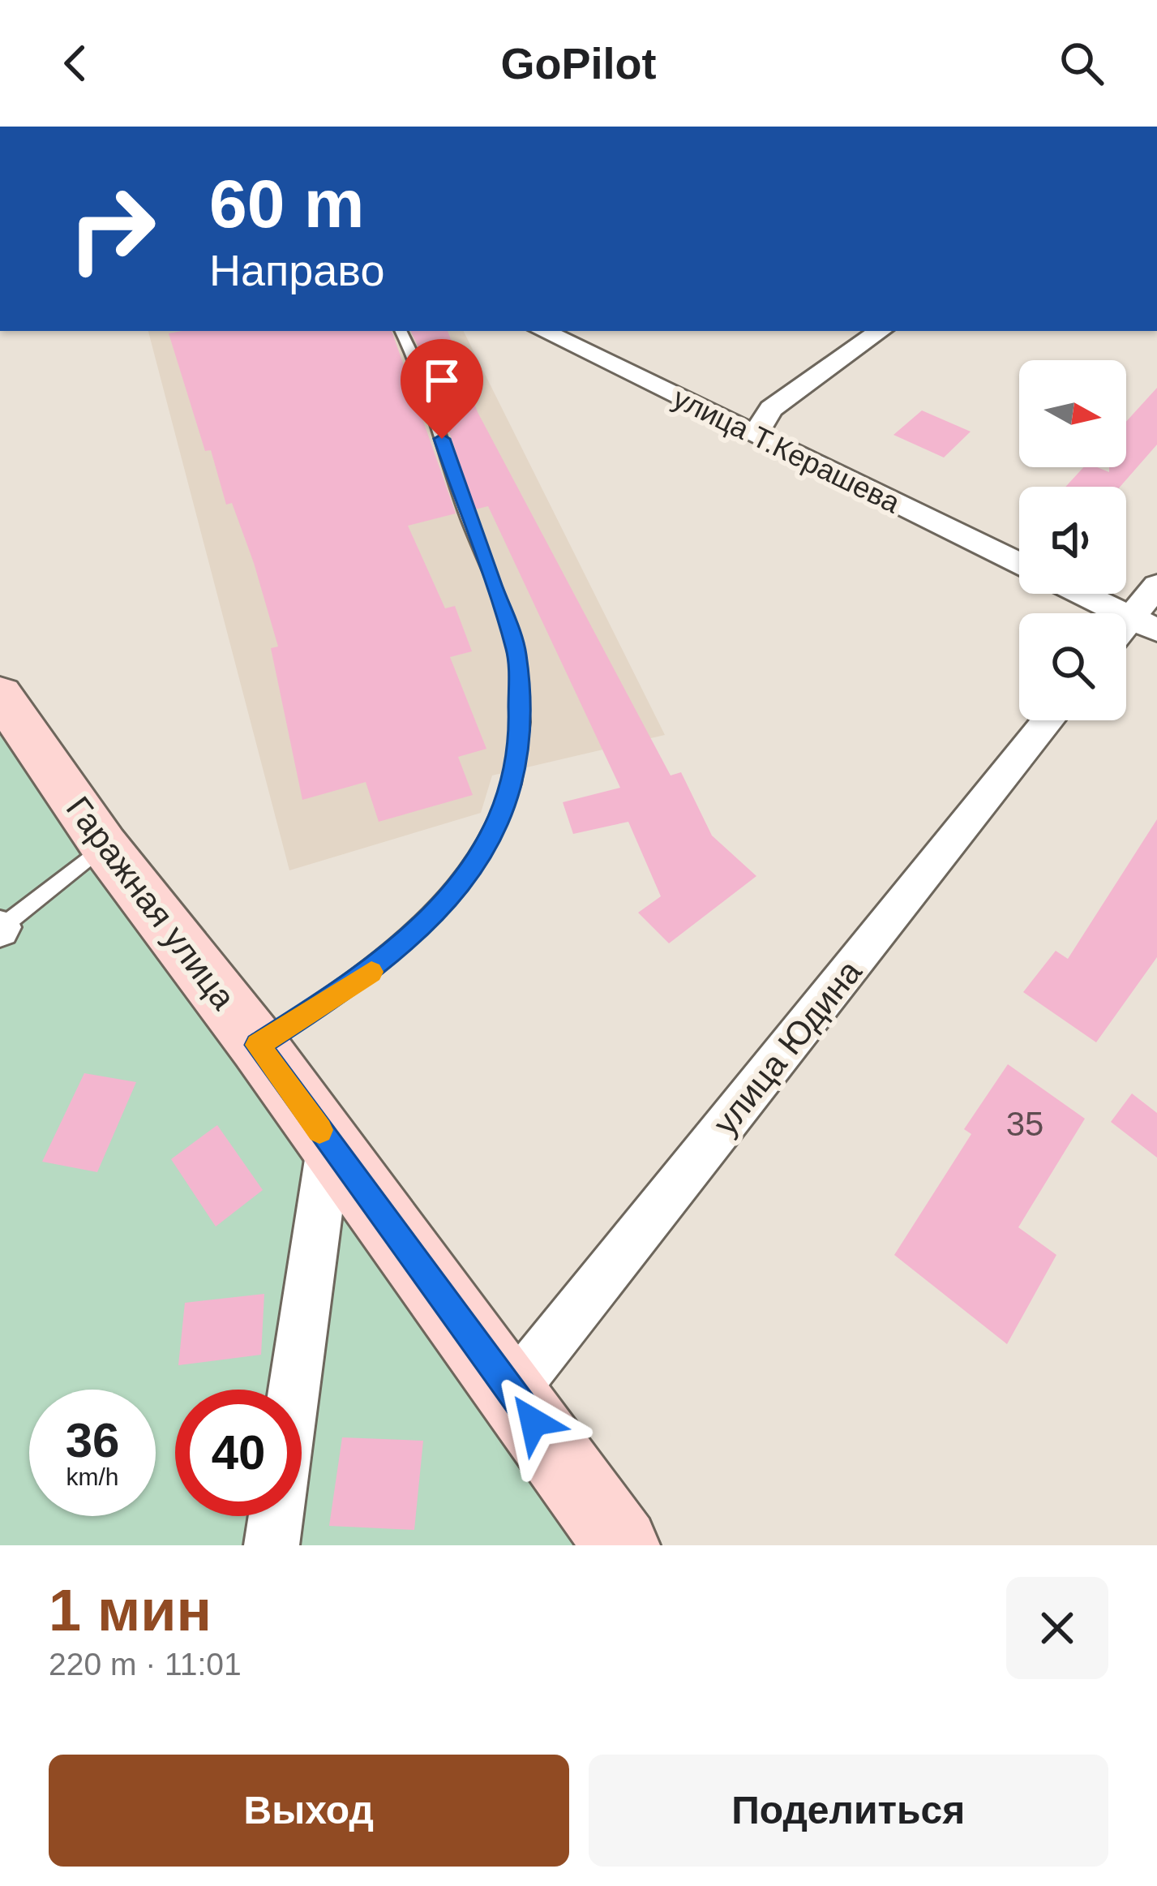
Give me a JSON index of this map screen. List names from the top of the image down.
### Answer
{
  "streets": {
    "street": ["улица Т.Керашева", "Гаражная улица", "улица Юдина"]
  },
  "crossings": [
    ["Гаражная улица", "улица Юдина"]
  ],
  "house_numbers": ["35"],
  "north": "right",
  "page": {
    "header": "GoPilot",
    "turn": ["60 m", "Направо"],
    "speed": "36 km/h",
    "limit": "40",
    "heading": ["1 мин", "220 m · 11:01"],
    "buttons": ["Выход", "Поделиться"]
  }
}
